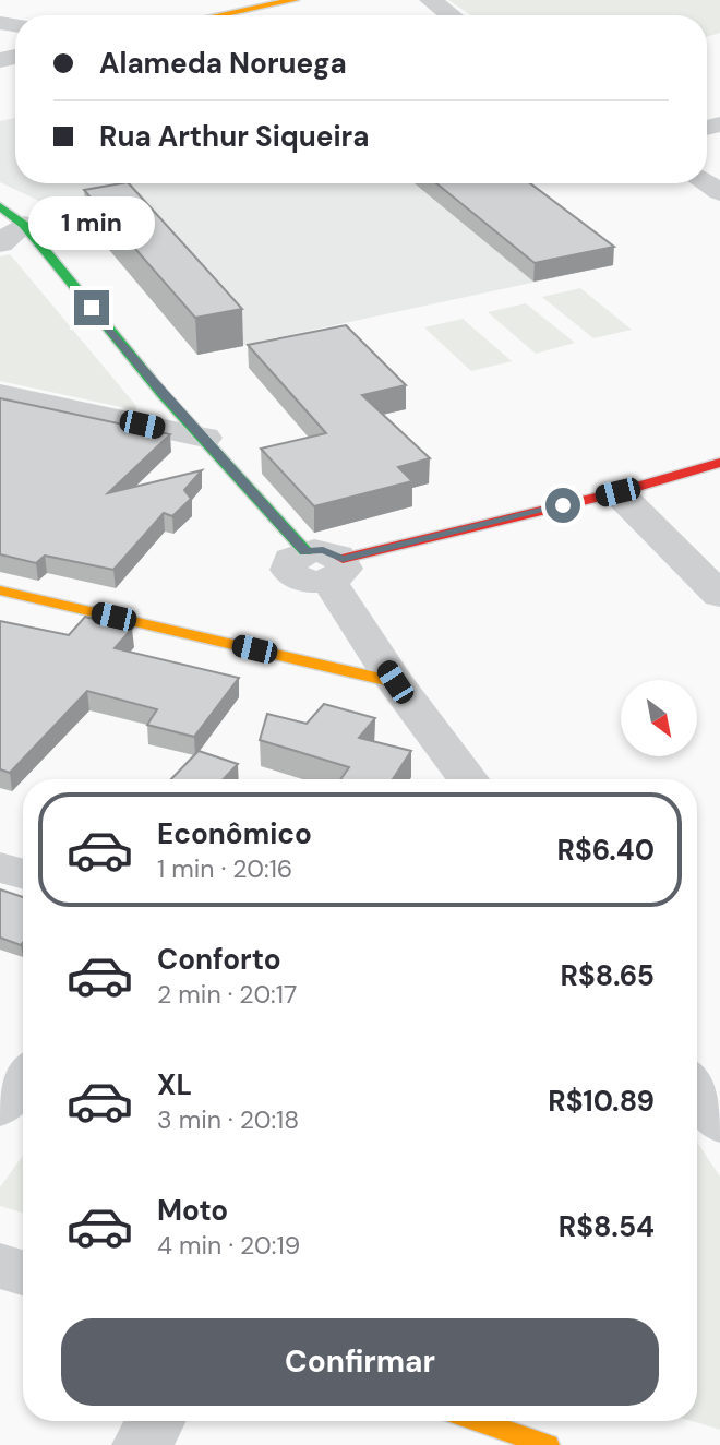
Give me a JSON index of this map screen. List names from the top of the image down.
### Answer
{
  "north": "bottom right",
  "page": {
    "banner": ["Alameda Noruega", "Rua Arthur Siqueira"],
    "bubble": "1 min",
    "list": [
      {
        "name": "Econômico",
        "note": "1 min · 20:16",
        "value": "R$6.40"
      },
      {
        "name": "Conforto",
        "note": "2 min · 20:17",
        "value": "R$8.65"
      },
      {
        "name": "XL",
        "note": "3 min · 20:18",
        "value": "R$10.89"
      },
      {
        "name": "Moto",
        "note": "4 min · 20:19",
        "value": "R$8.54"
      }
    ],
    "buttons": "Confirmar"
  }
}
